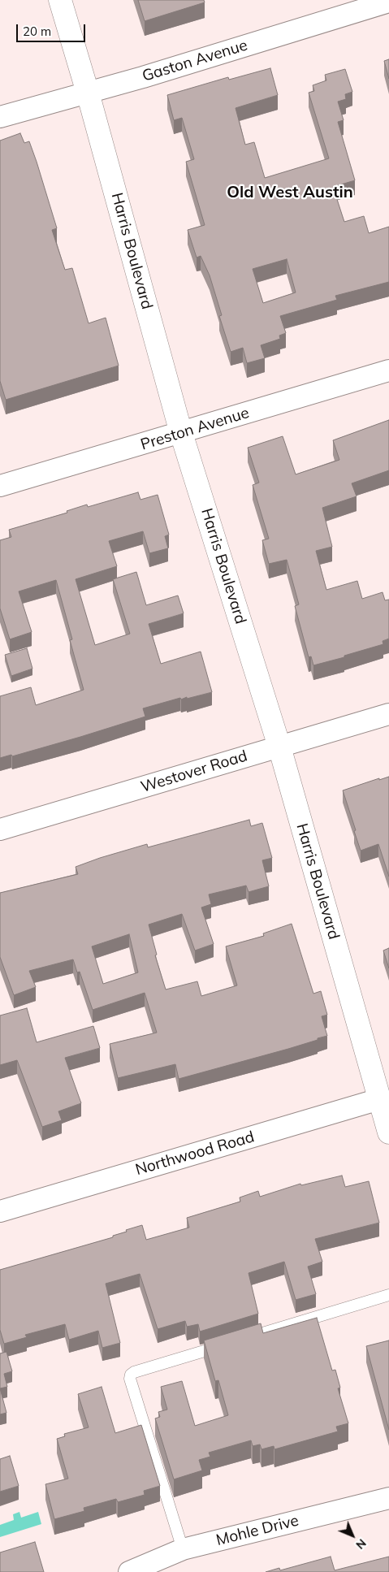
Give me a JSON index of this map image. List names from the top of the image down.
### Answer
{
  "streets": {
    "street": [
      "Gaston Avenue",
      "Harris Boulevard",
      "Preston Avenue",
      "Westover Road",
      "Northwood Road",
      "Mohle Drive"
    ]
  },
  "crossings": [
    ["Gaston Avenue", "Harris Boulevard"],
    ["Harris Boulevard", "Preston Avenue"],
    ["Harris Boulevard", "Westover Road"],
    ["Harris Boulevard", "Northwood Road"]
  ],
  "districts": ["Old West Austin"],
  "scale_bar": "20 m",
  "north": "bottom right"
}
